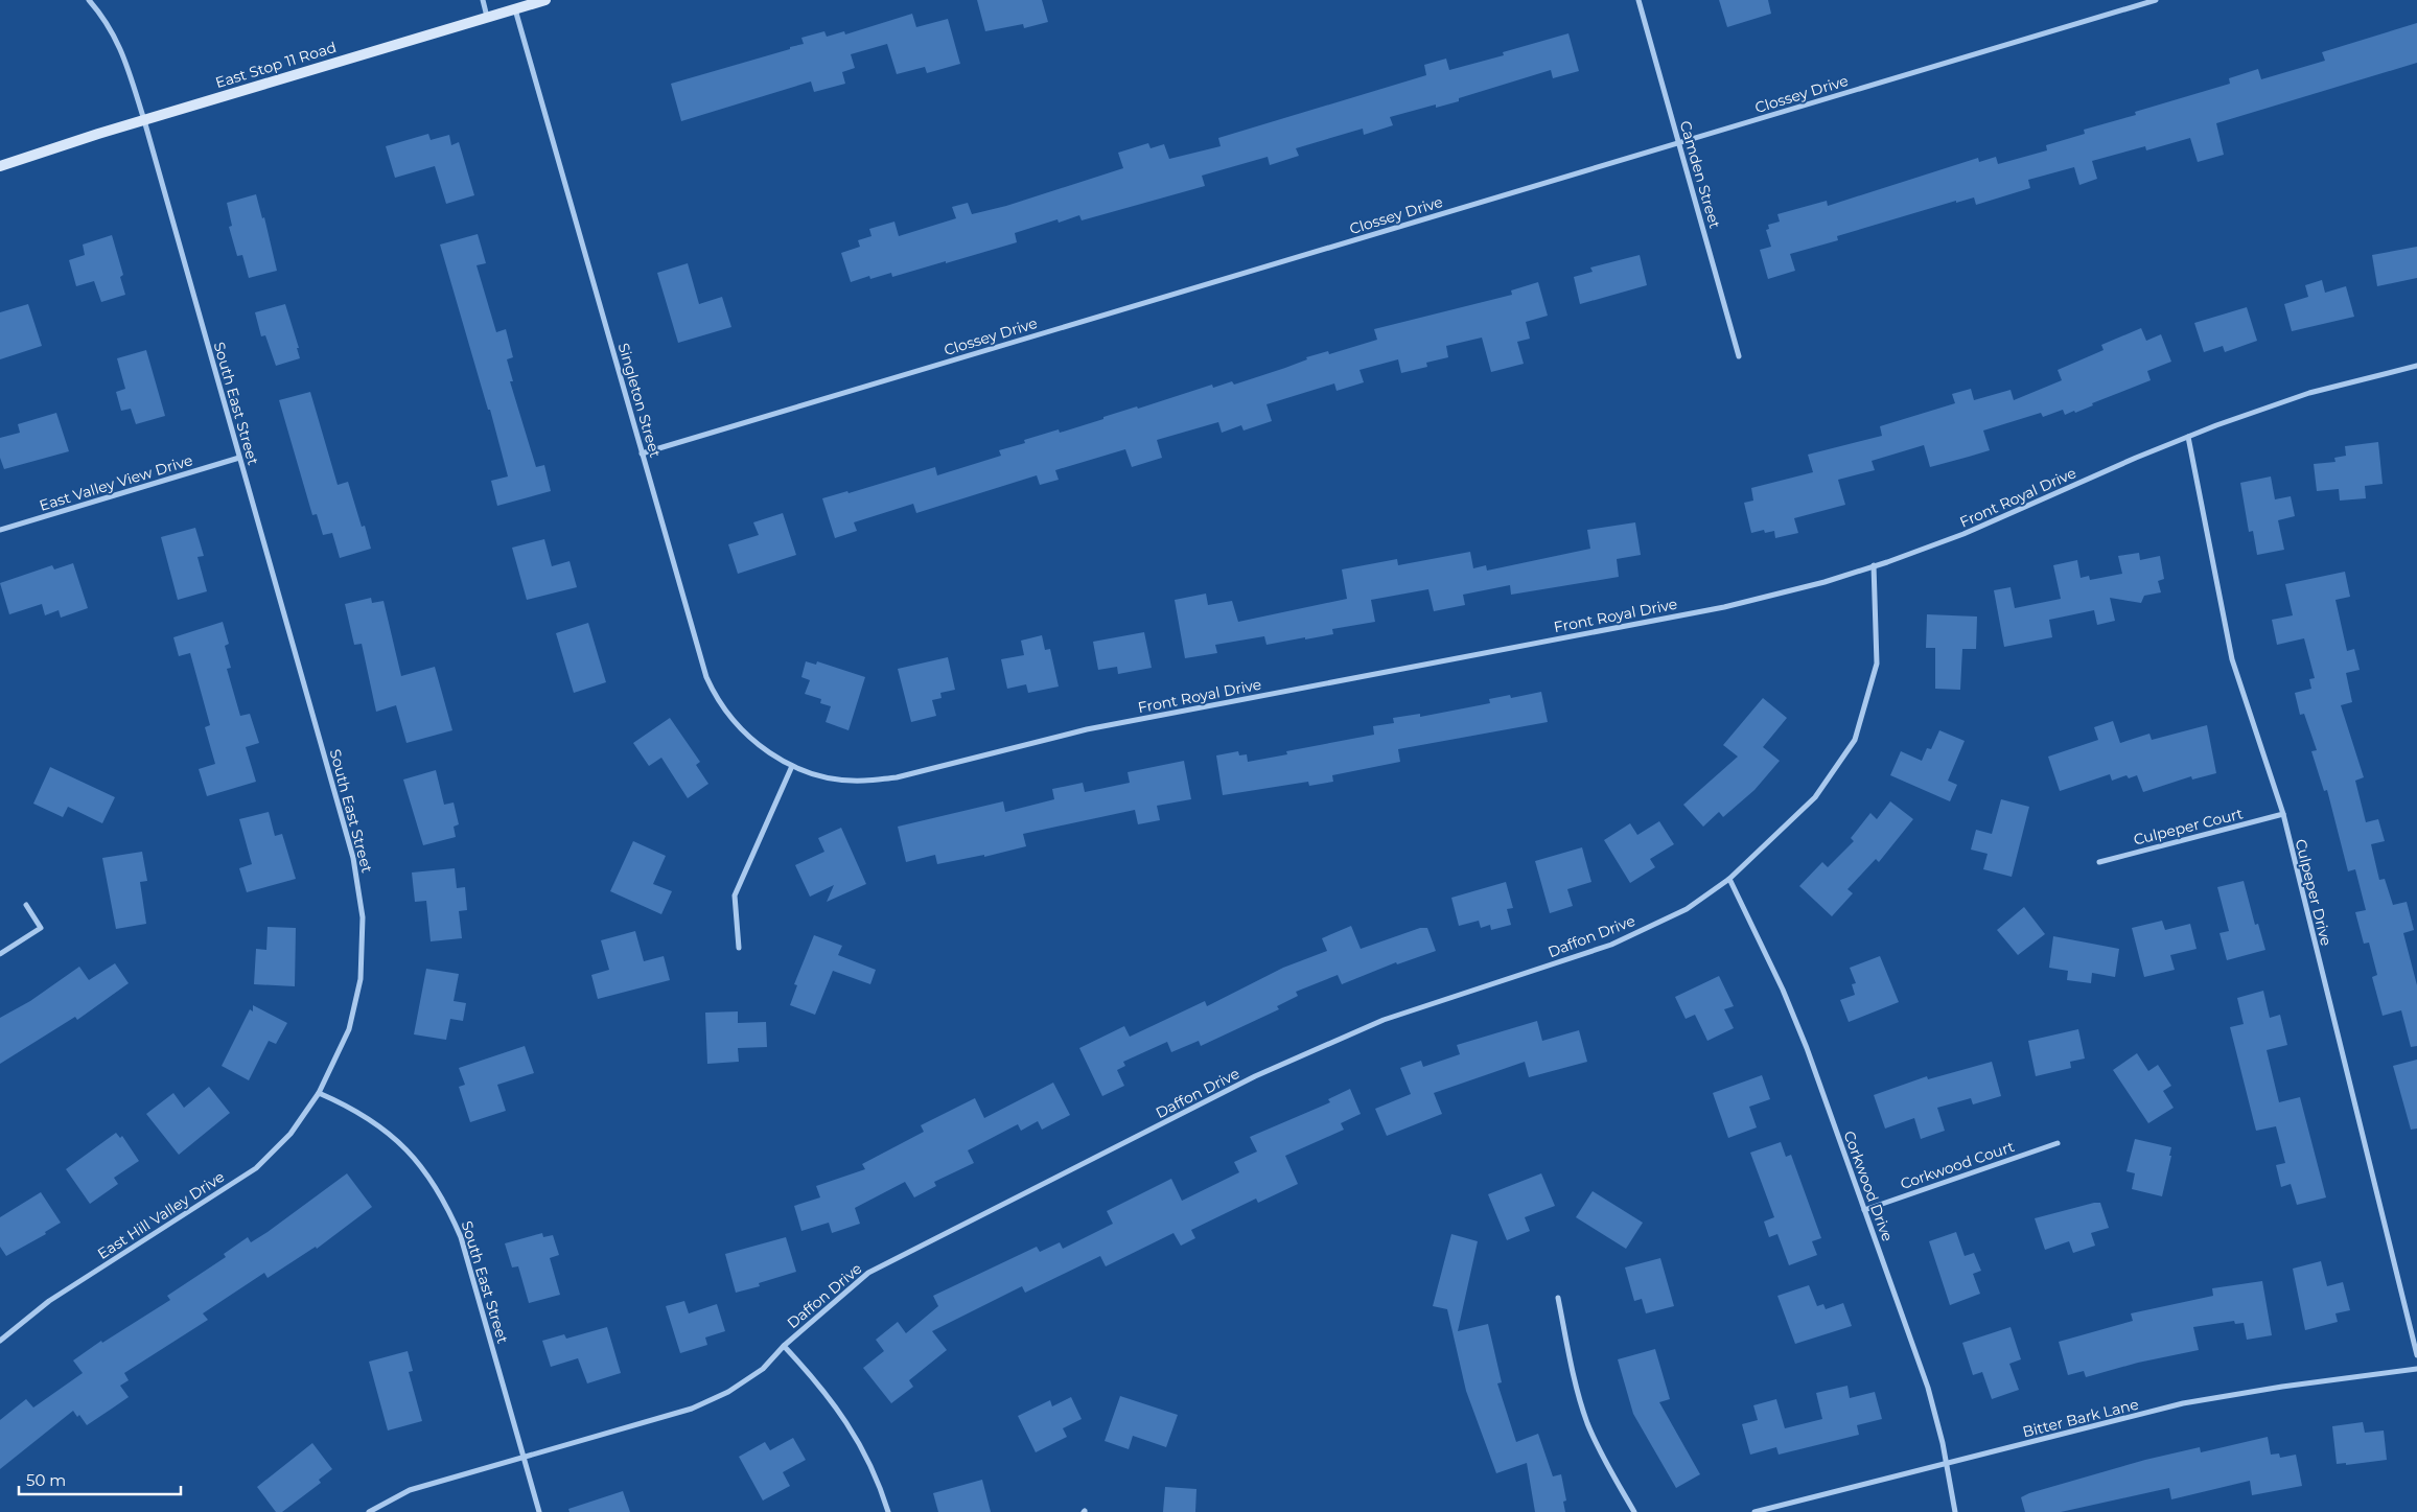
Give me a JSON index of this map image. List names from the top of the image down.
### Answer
{
  "streets": {
    "main road": ["East Stop 11 Road"],
    "street": [
      "Clossey Drive",
      "Camden Street",
      "Singleton Street",
      "South East Street",
      "East Valley View Drive",
      "Front Royal Drive",
      "Culpeper Court",
      "Culpeper Drive",
      "Daffon Drive",
      "Corkwood Court",
      "Corkwood Drive",
      "East Hill Valley Drive",
      "Bitter Bark Lane"
    ]
  },
  "crossings": [
    ["East Stop 11 Road", "Singleton Street"],
    ["East Stop 11 Road", "South East Street"],
    ["Clossey Drive", "Camden Street"],
    ["Clossey Drive", "Singleton Street"],
    ["Singleton Street", "Front Royal Drive"],
    ["South East Street", "East Valley View Drive"],
    ["South East Street", "Daffon Drive"],
    ["South East Street", "East Hill Valley Drive"],
    ["Front Royal Drive", "Culpeper Drive"],
    ["Front Royal Drive", "Daffon Drive"],
    ["Culpeper Court", "Culpeper Drive"],
    ["Daffon Drive", "Corkwood Drive"],
    ["Corkwood Court", "Corkwood Drive"],
    ["Corkwood Drive", "Bitter Bark Lane"]
  ],
  "scale_bar": "50 m"
}
